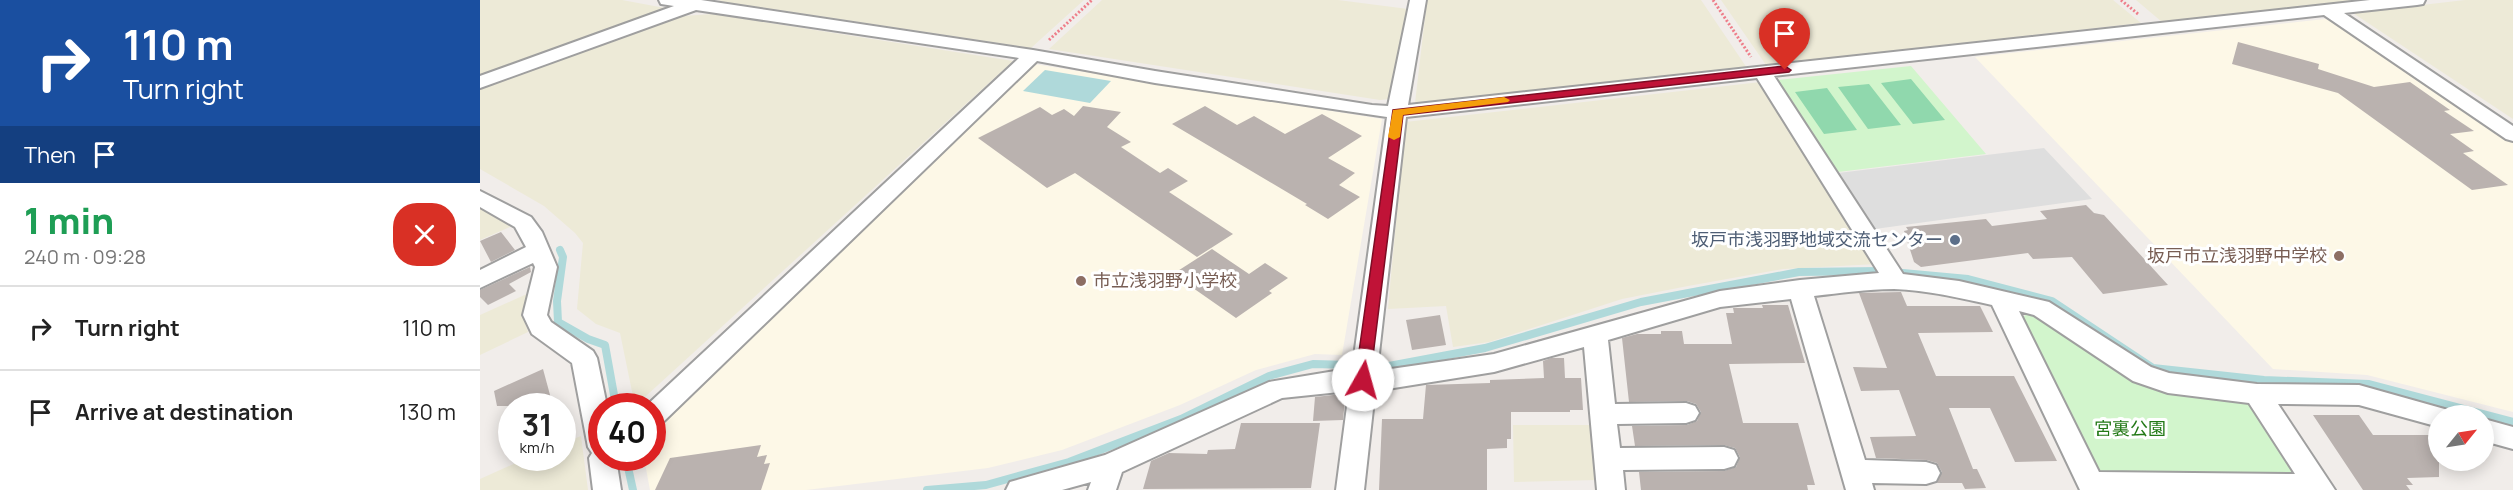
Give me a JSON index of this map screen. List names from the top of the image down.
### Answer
{
  "parks": ["宮裏公園"],
  "places": ["坂戸市浅羽野地域交流センター", "坂戸市立浅羽野中学校", "市立浅羽野小学校"],
  "north": "top right",
  "page": {
    "turn": ["110 m", "Turn right"],
    "then": "Then",
    "heading": ["1 min", "240 m · 09:28"],
    "list": [
      {
        "name": "Turn right",
        "value": "110 m"
      },
      {
        "name": "Arrive at destination",
        "value": "130 m"
      }
    ],
    "speed": "31 km/h",
    "limit": "40"
  }
}
